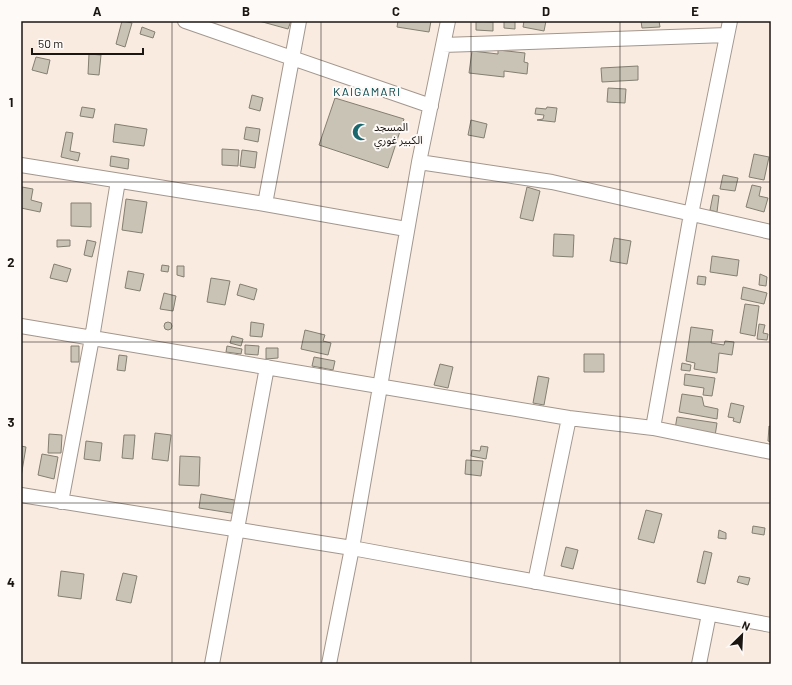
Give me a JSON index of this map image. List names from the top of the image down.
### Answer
{
  "districts": ["KAIGAMARI"],
  "places": {
    "mosque": ["المسجد الكبير غوري"]
  },
  "scale_bar": "50 m",
  "north": "top right",
  "grid": {
    "columns": [
      "A",
      "B",
      "C",
      "D",
      "E"
    ],
    "rows": [
      "1",
      "2",
      "3",
      "4"
    ]
  }
}
